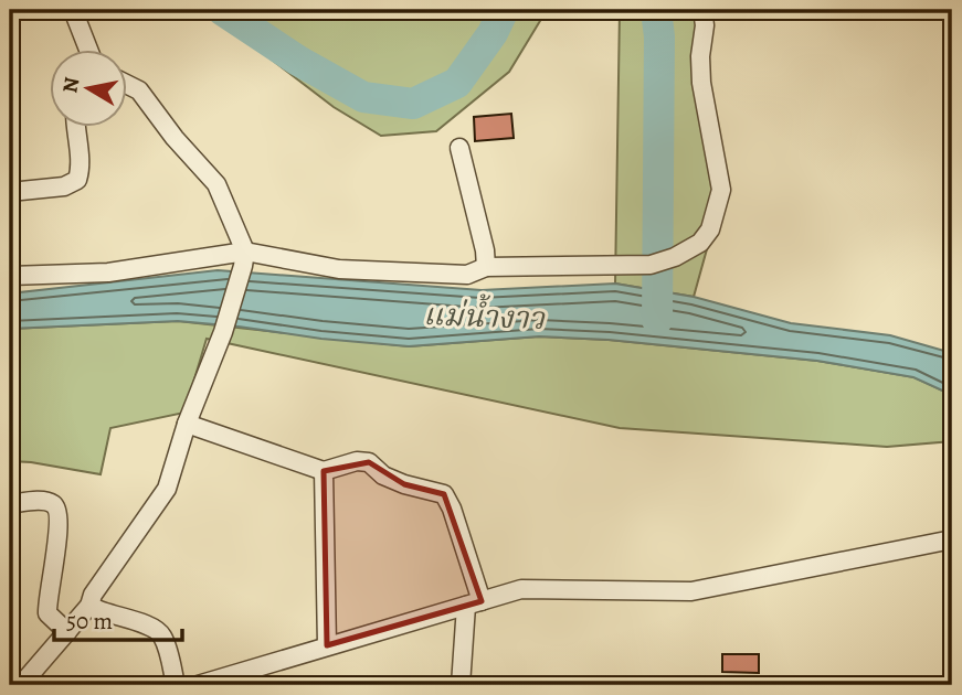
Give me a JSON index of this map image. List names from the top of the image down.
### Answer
{
  "water": ["แม่น้ำงาว"],
  "scale_bar": "50 m",
  "north": "left"
}
